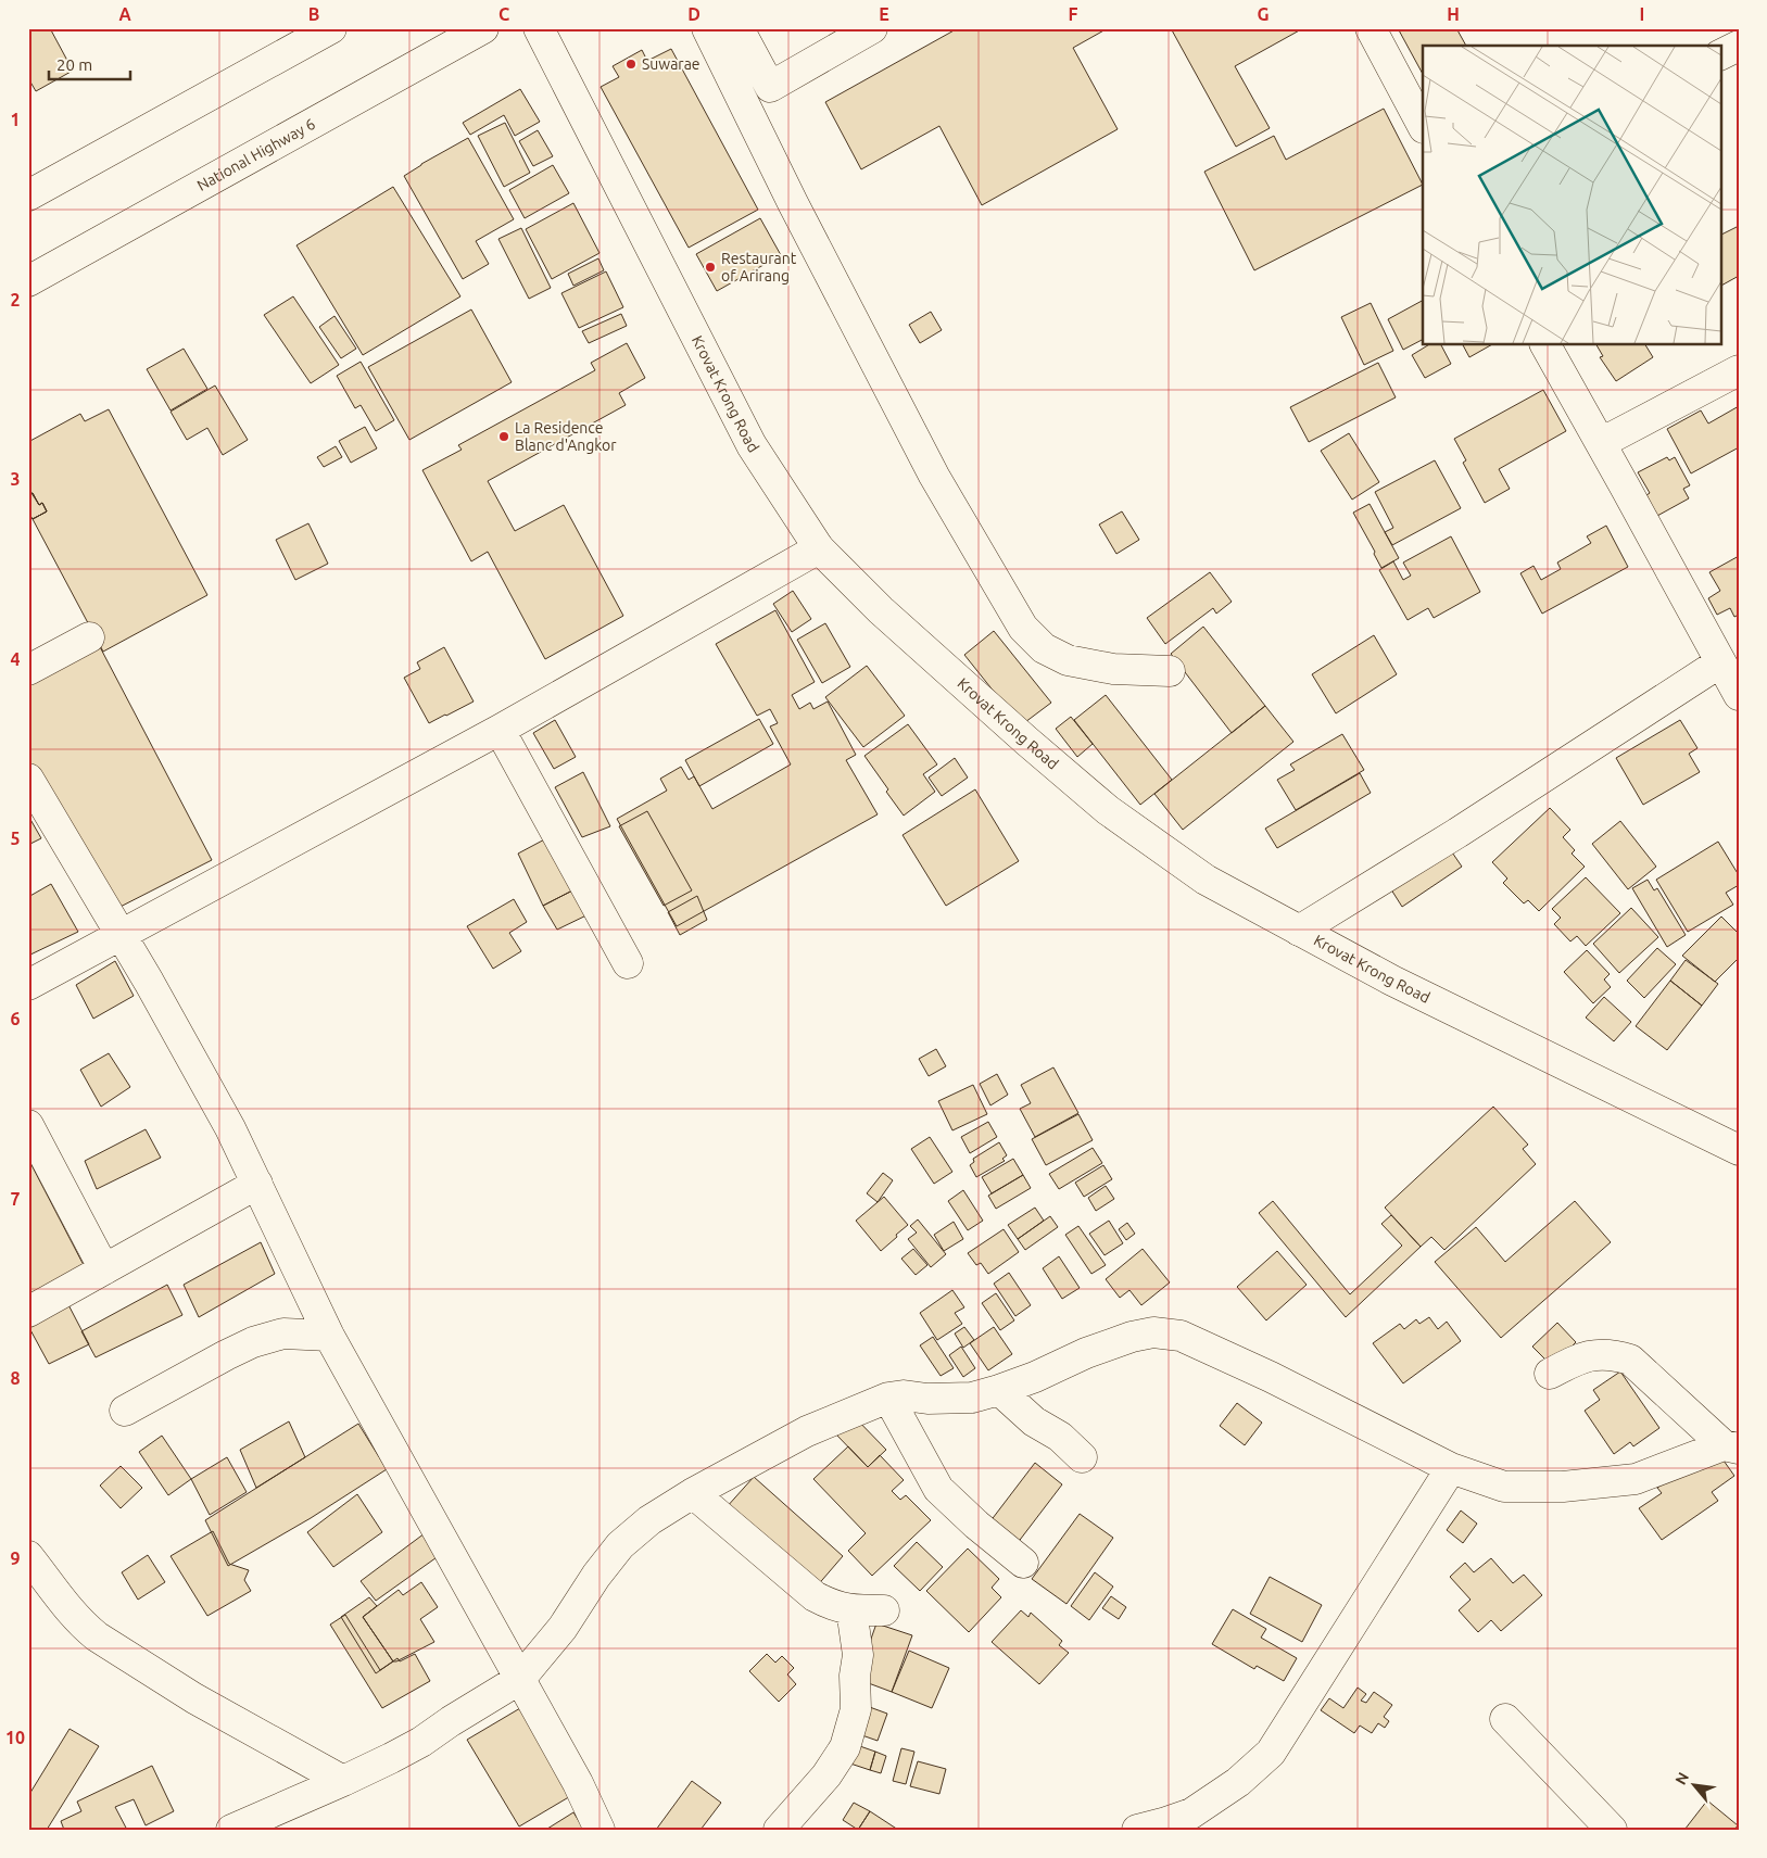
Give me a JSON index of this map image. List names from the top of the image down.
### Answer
{
  "streets": {
    "main road": ["National Highway 6", "Krovat Krong Road"]
  },
  "places": ["Suwarae", "Restaurant of Arirang", "La Residence Blanc d'Angkor"],
  "scale_bar": "20 m",
  "north": "top left",
  "grid": {
    "columns": [
      "A",
      "B",
      "C",
      "D",
      "E",
      "F",
      "G",
      "H",
      "I"
    ],
    "rows": [
      "1",
      "2",
      "3",
      "4",
      "5",
      "6",
      "7",
      "8",
      "9",
      "10"
    ]
  }
}
